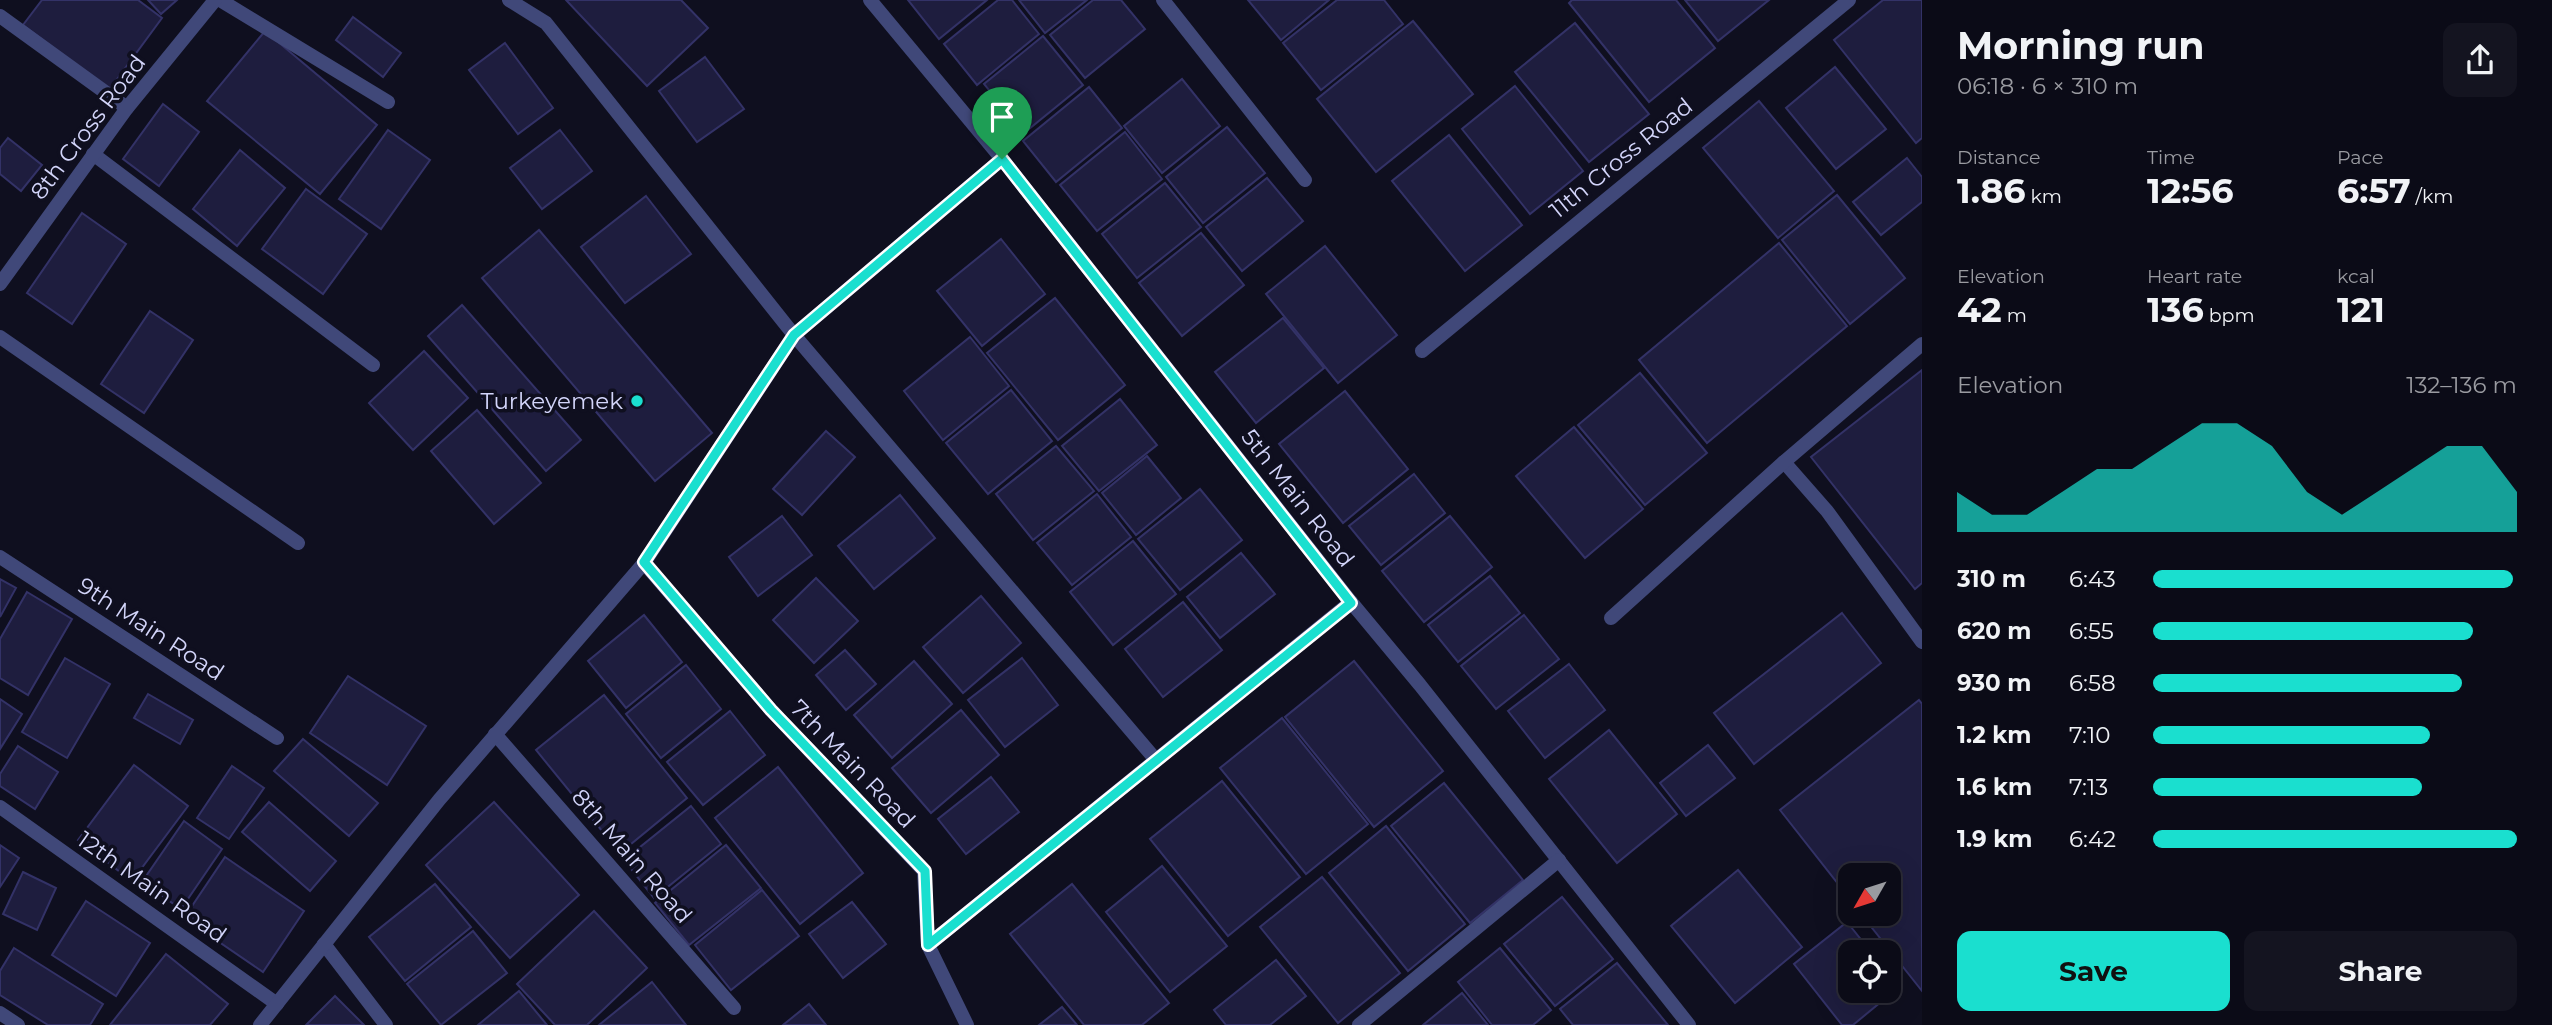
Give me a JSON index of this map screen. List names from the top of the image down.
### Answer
{
  "streets": {
    "street": [
      "8th Cross Road",
      "11th Cross Road",
      "5th Main Road",
      "9th Main Road",
      "7th Main Road",
      "8th Main Road",
      "12th Main Road"
    ]
  },
  "places": ["Turkeyemek"],
  "north": "bottom left",
  "page": {
    "heading": ["Morning run", "06:18 · 6 × 310 m"],
    "stats": [
      ["Distance", "1.86 km"],
      ["Time", "12:56"],
      ["Pace", "6:57 /km"],
      ["Elevation", "42 m"],
      ["Heart rate", "136 bpm"],
      ["kcal", "121"]
    ],
    "chart": ["Elevation", "132–136 m"],
    "list": [
      {
        "name": "310 m",
        "note": "6:43"
      },
      {
        "name": "620 m",
        "note": "6:55"
      },
      {
        "name": "930 m",
        "note": "6:58"
      },
      {
        "name": "1.2 km",
        "note": "7:10"
      },
      {
        "name": "1.6 km",
        "note": "7:13"
      },
      {
        "name": "1.9 km",
        "note": "6:42"
      }
    ],
    "buttons": ["Save", "Share"]
  }
}
